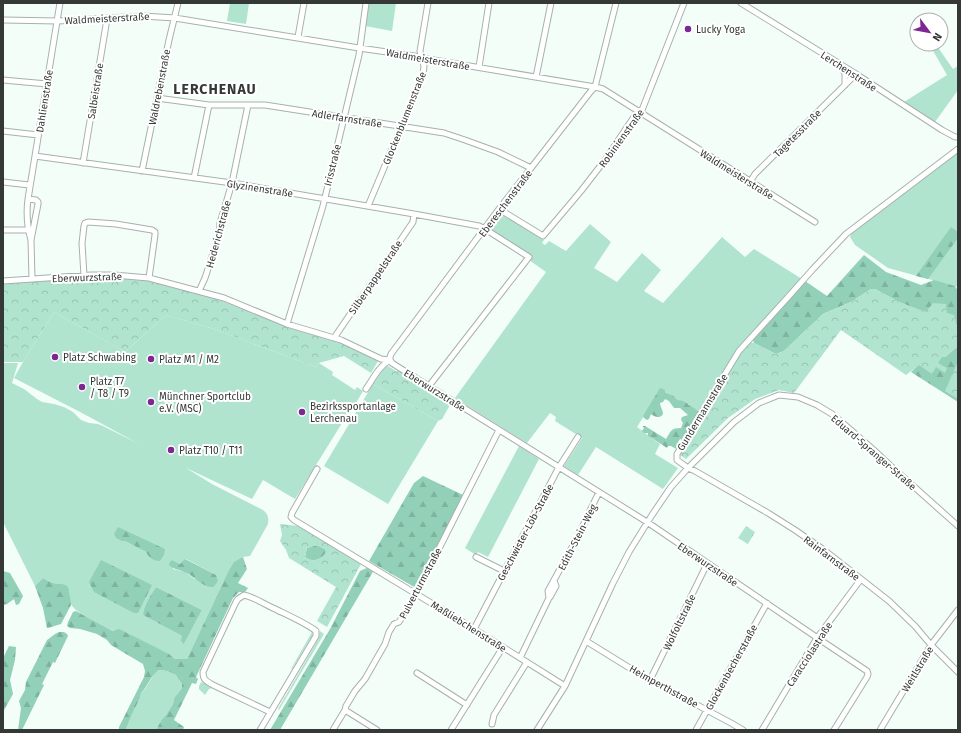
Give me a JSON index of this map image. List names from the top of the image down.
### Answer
{
  "streets": {
    "street": [
      "Waldmeisterstraße",
      "Lerchenstraße",
      "Waldrebenstraße",
      "Salbeistraße",
      "Dahlienstraße",
      "Adlerfarnstraße",
      "Glockenblumenstraße",
      "Tagetesstraße",
      "Robinienstraße",
      "Irisstraße",
      "Glyzinenstraße",
      "Ebereschenstraße",
      "Hederichstraße",
      "Eberwurzstraße",
      "Silberpappelstraße",
      "Gundermannstraße",
      "Eduard-Spranger-Straße",
      "Geschwister-Löb-Straße",
      "Edith-Stein-Weg",
      "Rainfarnstraße",
      "Pulverturmstraße",
      "Wolfoltstraße",
      "Maßliebchenstraße",
      "Caracciolastraße",
      "Glockenbecherstraße",
      "Weitlstraße",
      "Heimperthstraße"
    ]
  },
  "crossings": [
    ["Waldmeisterstraße", "Waldrebenstraße"],
    ["Waldmeisterstraße", "Salbeistraße"],
    ["Waldmeisterstraße", "Dahlienstraße"],
    ["Waldmeisterstraße", "Glockenblumenstraße"],
    ["Waldmeisterstraße", "Tagetesstraße"],
    ["Waldmeisterstraße", "Robinienstraße"],
    ["Waldmeisterstraße", "Irisstraße"],
    ["Waldmeisterstraße", "Ebereschenstraße"],
    ["Lerchenstraße", "Tagetesstraße"],
    ["Waldrebenstraße", "Adlerfarnstraße"],
    ["Waldrebenstraße", "Glyzinenstraße"],
    ["Salbeistraße", "Glyzinenstraße"],
    ["Dahlienstraße", "Glyzinenstraße"],
    ["Dahlienstraße", "Eberwurzstraße"],
    ["Adlerfarnstraße", "Glockenblumenstraße"],
    ["Adlerfarnstraße", "Irisstraße"],
    ["Adlerfarnstraße", "Ebereschenstraße"],
    ["Adlerfarnstraße", "Hederichstraße"],
    ["Glockenblumenstraße", "Glyzinenstraße"],
    ["Robinienstraße", "Ebereschenstraße"],
    ["Irisstraße", "Glyzinenstraße"],
    ["Irisstraße", "Eberwurzstraße"],
    ["Glyzinenstraße", "Ebereschenstraße"],
    ["Glyzinenstraße", "Hederichstraße"],
    ["Glyzinenstraße", "Eberwurzstraße"],
    ["Glyzinenstraße", "Silberpappelstraße"],
    ["Ebereschenstraße", "Eberwurzstraße"],
    ["Hederichstraße", "Eberwurzstraße"],
    ["Eberwurzstraße", "Silberpappelstraße"],
    ["Eberwurzstraße", "Geschwister-Löb-Straße"],
    ["Eberwurzstraße", "Edith-Stein-Weg"],
    ["Eberwurzstraße", "Pulverturmstraße"],
    ["Eberwurzstraße", "Wolfoltstraße"],
    ["Eberwurzstraße", "Caracciolastraße"],
    ["Eberwurzstraße", "Glockenbecherstraße"],
    ["Gundermannstraße", "Eduard-Spranger-Straße"],
    ["Gundermannstraße", "Rainfarnstraße"],
    ["Eduard-Spranger-Straße", "Rainfarnstraße"],
    ["Geschwister-Löb-Straße", "Maßliebchenstraße"],
    ["Edith-Stein-Weg", "Maßliebchenstraße"],
    ["Rainfarnstraße", "Caracciolastraße"],
    ["Rainfarnstraße", "Weitlstraße"],
    ["Pulverturmstraße", "Maßliebchenstraße"],
    ["Wolfoltstraße", "Heimperthstraße"],
    ["Glockenbecherstraße", "Heimperthstraße"]
  ],
  "districts": ["LERCHENAU"],
  "places": [
    "Lucky Yoga",
    "Platz Schwabing",
    "Platz M1 / M2",
    "Platz T7 / T8 / T9",
    "Münchner Sportclub e.V. (MSC)",
    "Bezirkssportanlage Lerchenau",
    "Platz T10 / T11"
  ],
  "north": "bottom right"
}
